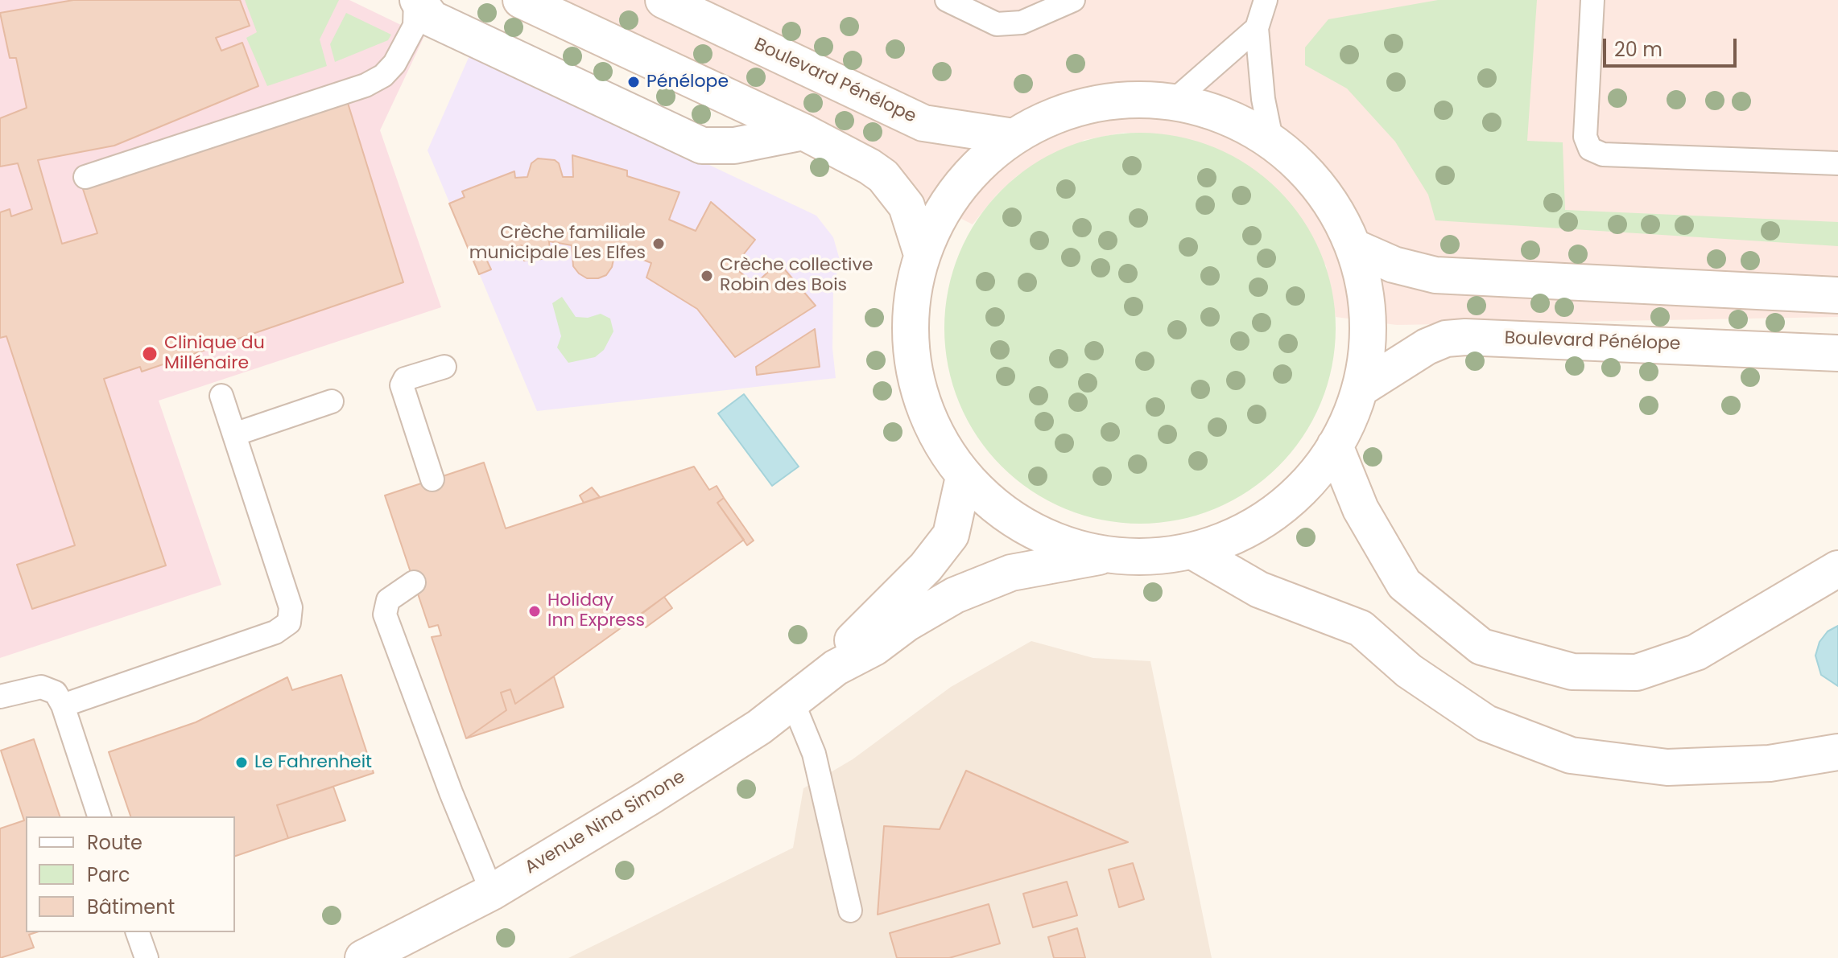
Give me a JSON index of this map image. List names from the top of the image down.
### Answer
{
  "streets": {
    "main road": ["Boulevard Pénélope", "Avenue Nina Simone"]
  },
  "places": [
    "Pénélope",
    "Crèche familiale municipale Les Elfes",
    "Crèche collective Robin des Bois",
    "Clinique du Millénaire",
    "Holiday Inn Express",
    "Le Fahrenheit"
  ],
  "legend": ["Route", "Parc", "Bâtiment"],
  "scale_bar": "20 m"
}
